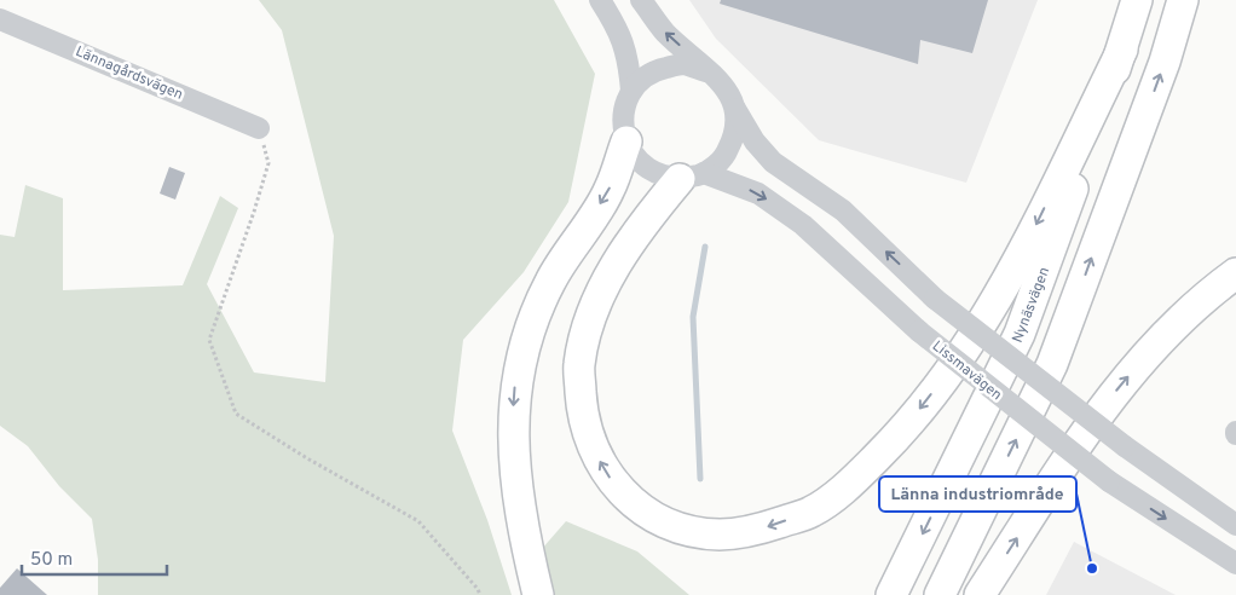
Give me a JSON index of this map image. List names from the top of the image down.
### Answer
{
  "streets": {
    "highway": ["Nynäsvägen"],
    "street": ["Lännagårdsvägen", "Lissmavägen"]
  },
  "places": ["Länna industriområde"],
  "scale_bar": "50 m"
}
